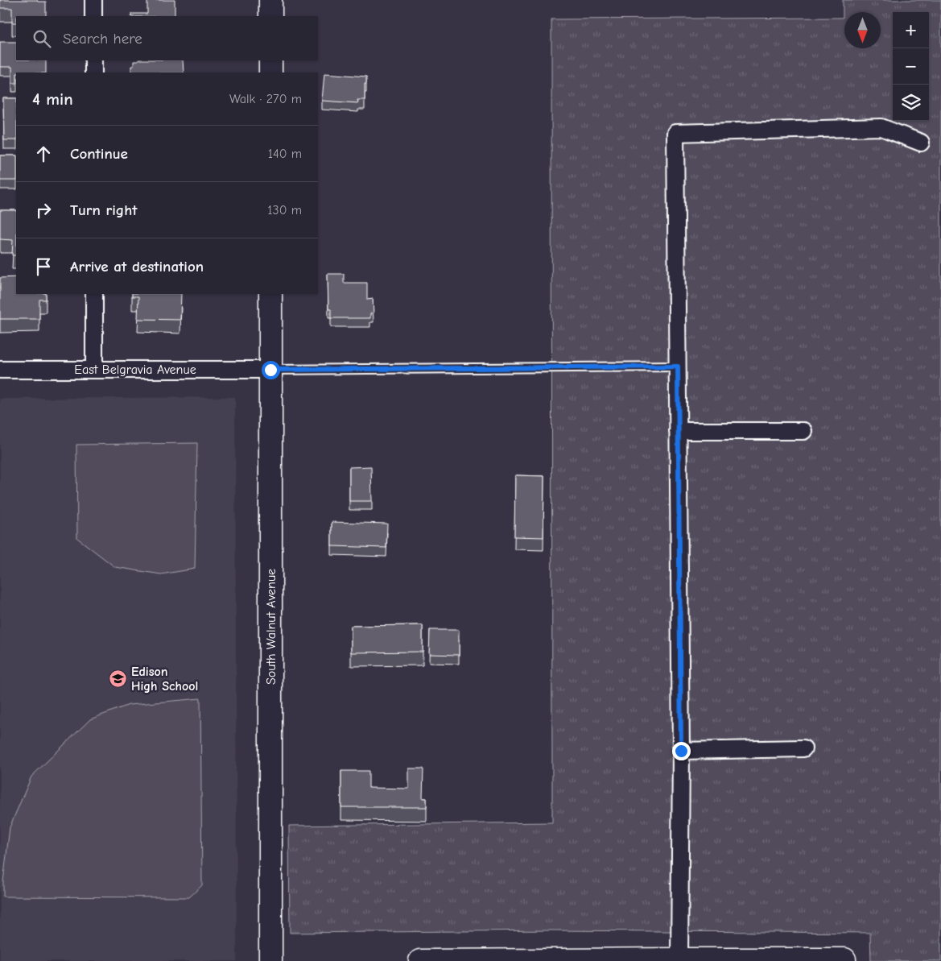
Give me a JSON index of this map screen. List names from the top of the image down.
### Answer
{
  "streets": {
    "street": ["East Belgravia Avenue", "South Walnut Avenue"]
  },
  "crossings": [
    ["East Belgravia Avenue", "South Walnut Avenue"]
  ],
  "places": {
    "school or university": ["Edison High School"]
  },
  "north": "bottom",
  "page": {
    "map_buttons": ["+", "−"],
    "search": "Search here",
    "heading": ["4 min", "Walk · 270 m"],
    "list": [
      ["Continue", "140 m"],
      ["Turn right", "130 m"],
      "Arrive at destination"
    ]
  }
}
